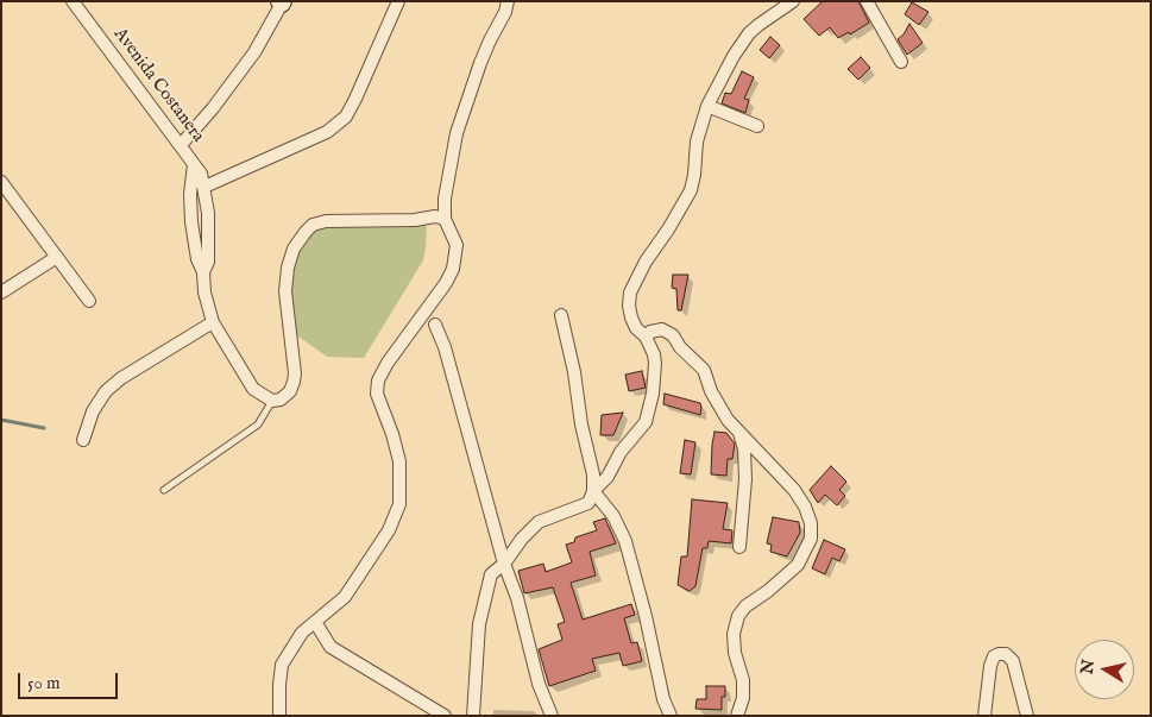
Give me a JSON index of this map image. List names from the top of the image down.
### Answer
{
  "streets": {
    "street": ["Avenida Costanera"]
  },
  "scale_bar": "50 m",
  "north": "left"
}
